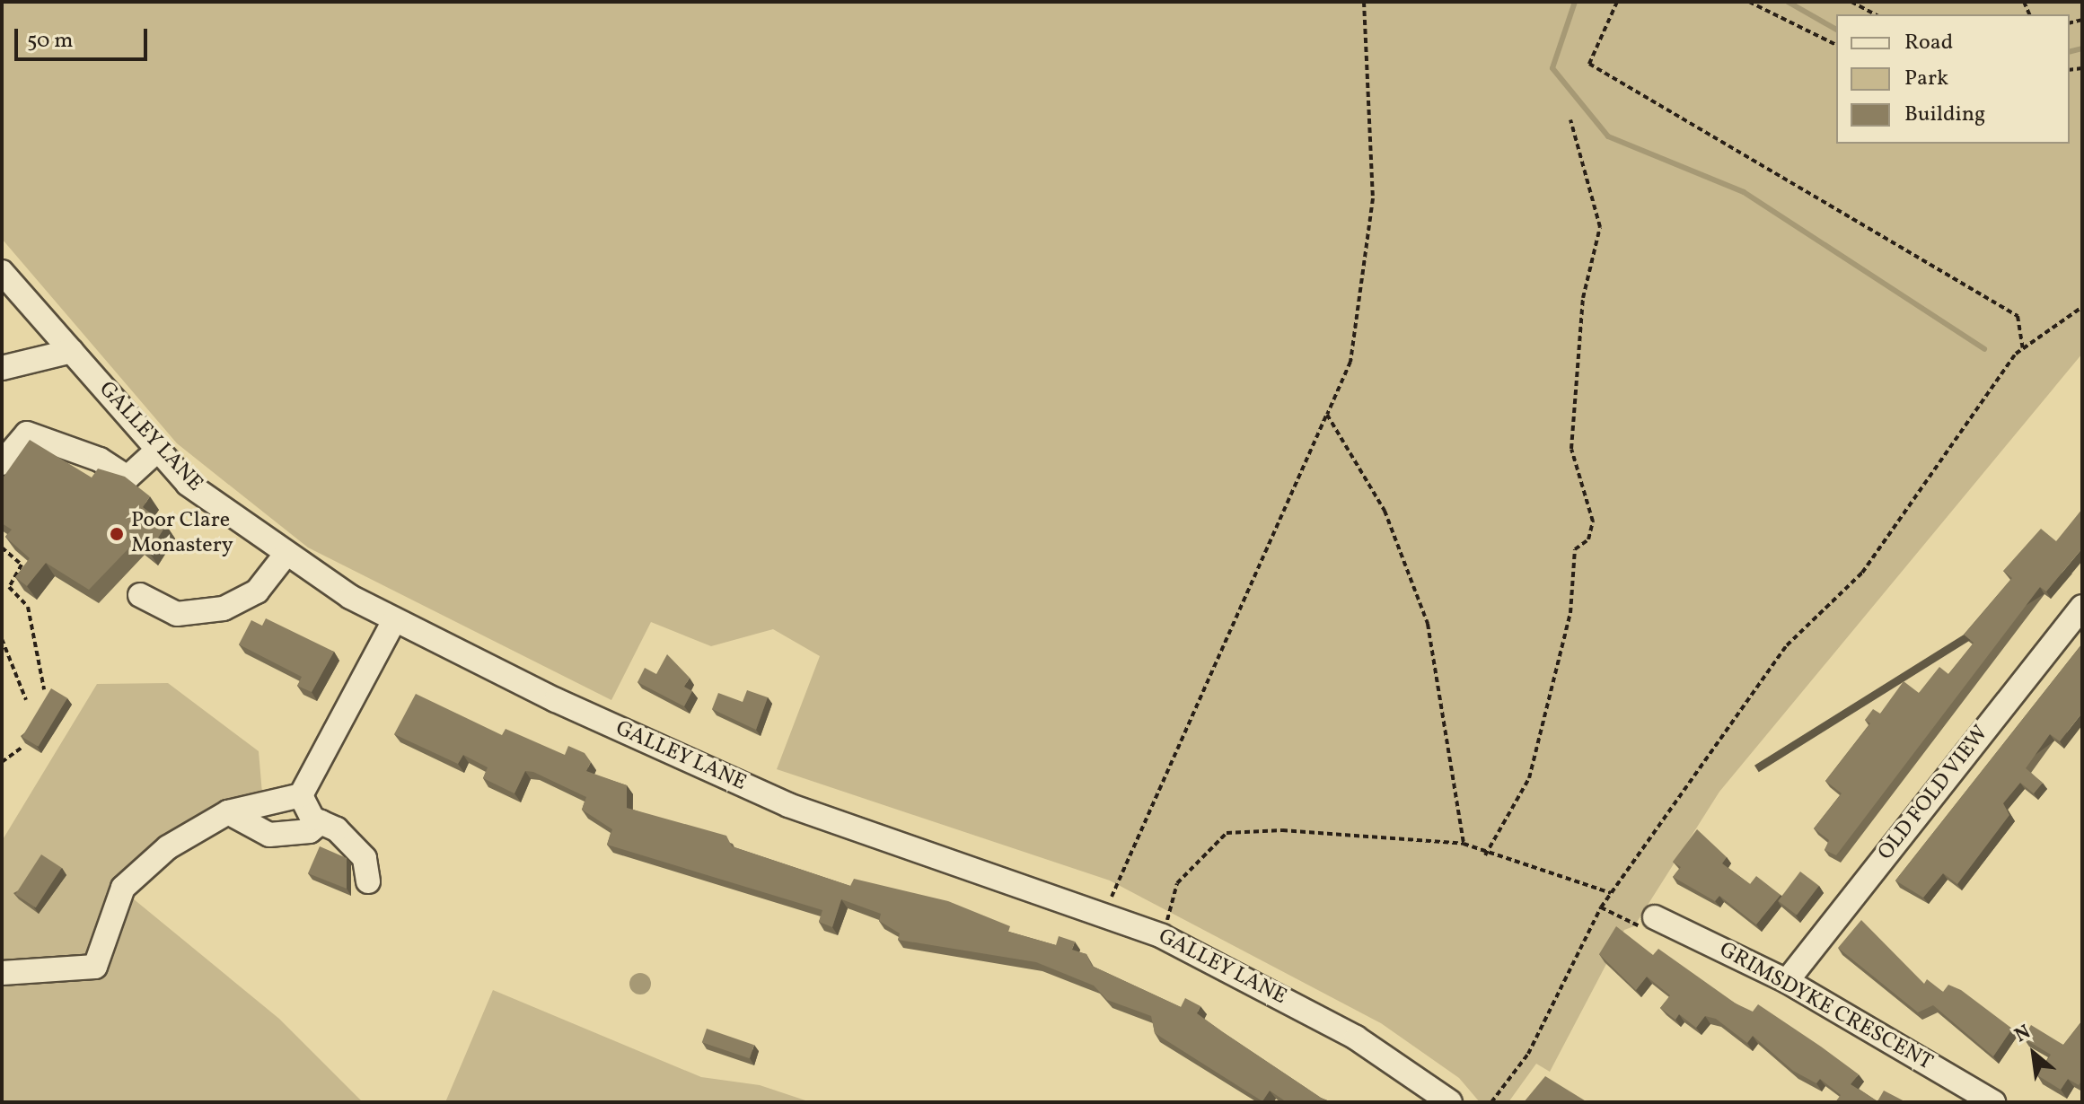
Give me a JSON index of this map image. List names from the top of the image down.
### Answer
{
  "streets": {
    "street": ["GALLEY LANE", "OLD FOLD VIEW", "GRIMSDYKE CRESCENT"]
  },
  "crossings": [
    ["OLD FOLD VIEW", "GRIMSDYKE CRESCENT"]
  ],
  "places": ["Poor Clare Monastery"],
  "legend": ["Road", "Park", "Building"],
  "scale_bar": "50 m",
  "north": "top left"
}
